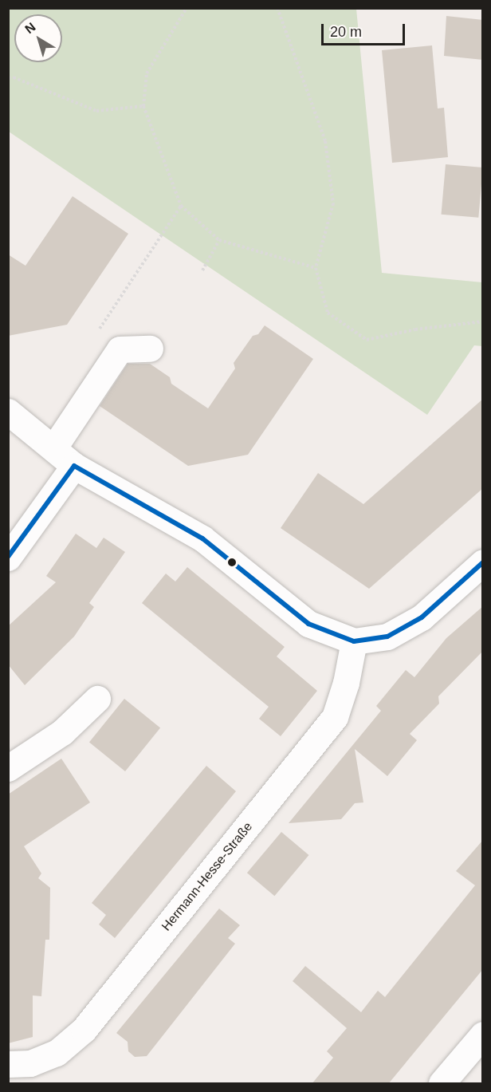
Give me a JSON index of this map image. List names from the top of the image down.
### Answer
{
  "streets": {
    "street": ["Hermann-Hesse-Straße"]
  },
  "scale_bar": "20 m",
  "north": "top left"
}
